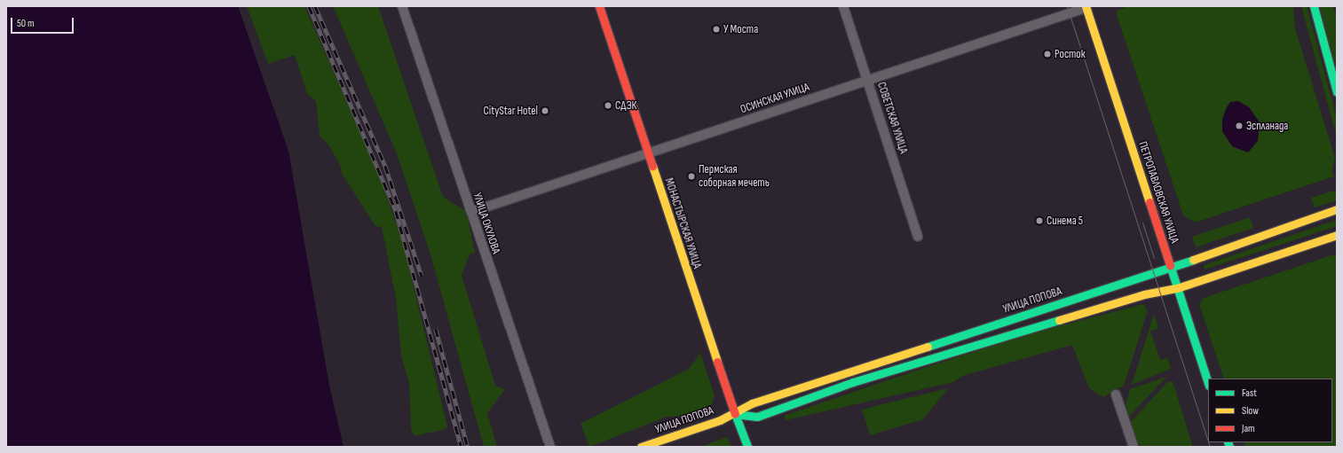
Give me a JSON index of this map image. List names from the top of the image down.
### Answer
{
  "streets": {
    "main road": ["ПЕТРОПАВЛОВСКАЯ УЛИЦА", "МОНАСТЫРСКАЯ УЛИЦА", "УЛИЦА ПОПОВА"],
    "street": ["ОСИНСКАЯ УЛИЦА", "СОВЕТСКАЯ УЛИЦА", "УЛИЦА ОКУЛОВА"]
  },
  "crossings": [
    ["ОСИНСКАЯ УЛИЦА", "СОВЕТСКАЯ УЛИЦА"],
    ["ОСИНСКАЯ УЛИЦА", "ПЕТРОПАВЛОВСКАЯ УЛИЦА"],
    ["ОСИНСКАЯ УЛИЦА", "УЛИЦА ОКУЛОВА"],
    ["ОСИНСКАЯ УЛИЦА", "МОНАСТЫРСКАЯ УЛИЦА"],
    ["ПЕТРОПАВЛОВСКАЯ УЛИЦА", "УЛИЦА ПОПОВА"],
    ["МОНАСТЫРСКАЯ УЛИЦА", "УЛИЦА ПОПОВА"]
  ],
  "places": [
    "У Моста",
    "Росток",
    "СДЭК",
    "CityStar Hotel",
    "Эспланада",
    "Пермская соборная мечеть",
    "Синема 5"
  ],
  "legend": ["Fast", "Slow", "Jam"],
  "scale_bar": "50 m"
}
